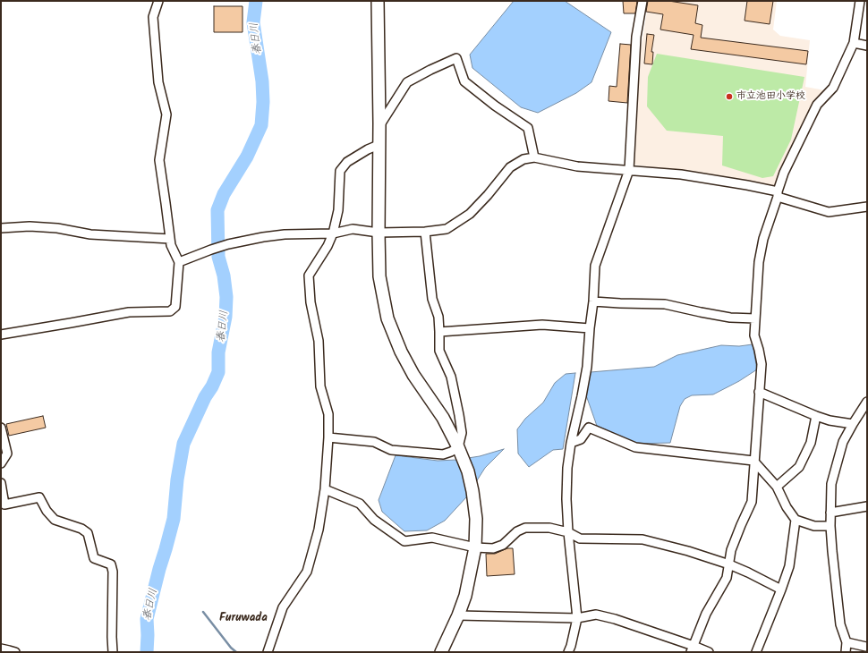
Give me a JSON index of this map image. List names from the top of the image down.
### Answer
{
  "districts": ["Furuwada"],
  "water": ["春日川"],
  "places": ["市立池田小学校"]
}
